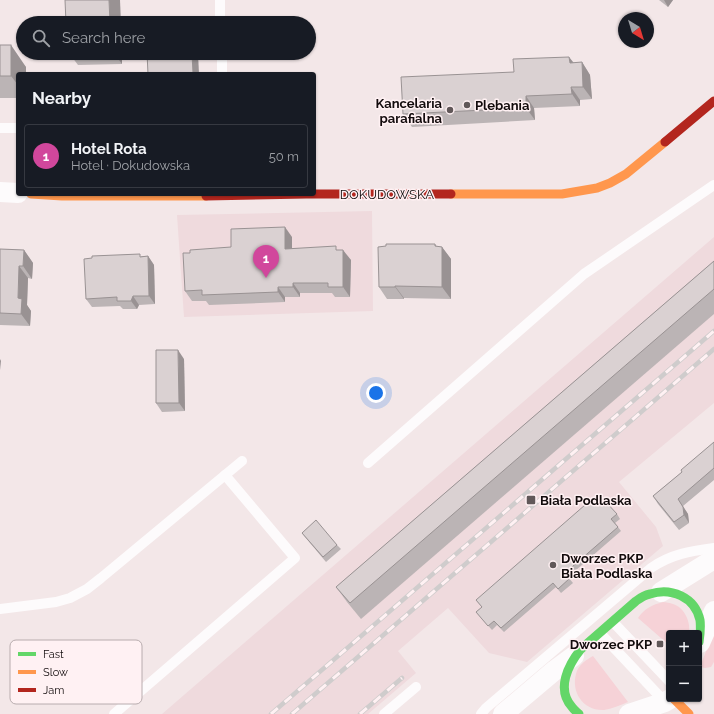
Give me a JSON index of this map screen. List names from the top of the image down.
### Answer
{
  "streets": {
    "street": ["DOKUDOWSKA"]
  },
  "places": {
    "other": ["Plebania", "Kancelaria parafialna", "Dworzec PKP Biała Podlaska"],
    "transit": ["Biała Podlaska", "Dworzec PKP"]
  },
  "legend": ["Fast", "Slow", "Jam"],
  "north": "bottom right",
  "page": {
    "search": "Search here",
    "heading": "Nearby",
    "list": [
      {
        "mark": "1",
        "name": "Hotel Rota",
        "note": "Hotel · Dokudowska",
        "value": "50 m"
      }
    ],
    "pins": "1",
    "map_buttons": ["+", "−"]
  }
}
